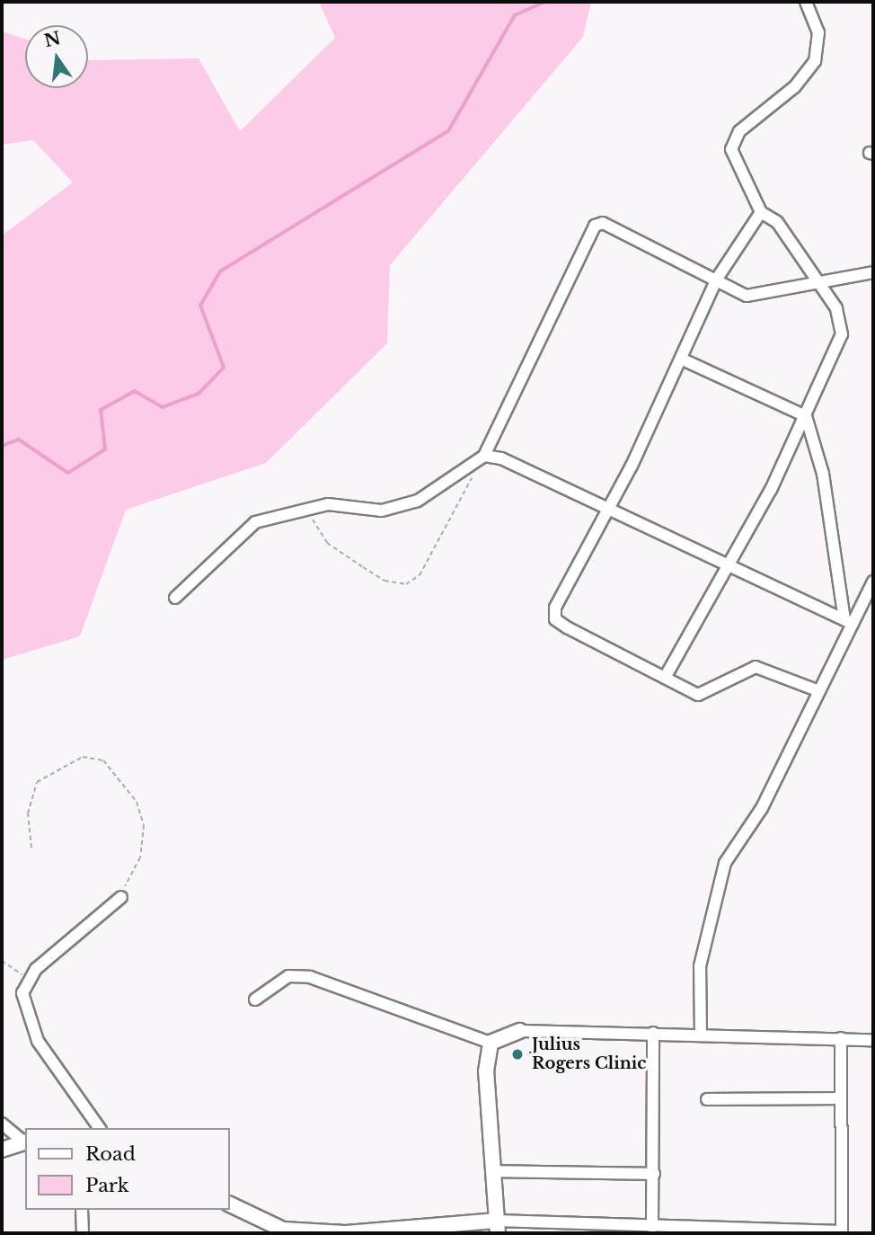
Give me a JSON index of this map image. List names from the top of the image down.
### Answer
{
  "places": ["Julius Rogers Clinic"],
  "legend": ["Road", "Park"],
  "north": "top"
}
